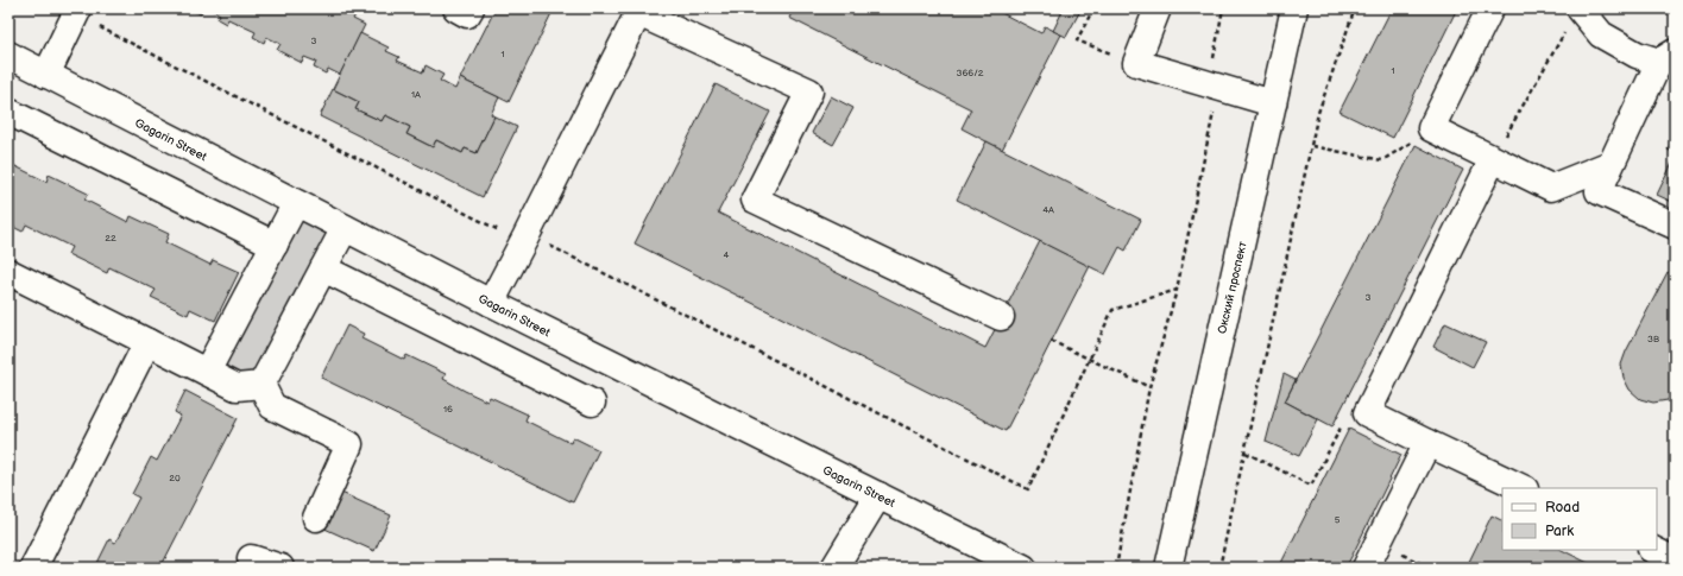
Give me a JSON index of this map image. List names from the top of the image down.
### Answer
{
  "streets": {
    "street": ["Gagarin Street", "Окский проспект"]
  },
  "house_numbers": [
    "3",
    "1",
    "1",
    "366/2",
    "1А",
    "4А",
    "22",
    "4",
    "3",
    "3В",
    "16",
    "20",
    "5"
  ],
  "legend": ["Road", "Park"]
}
